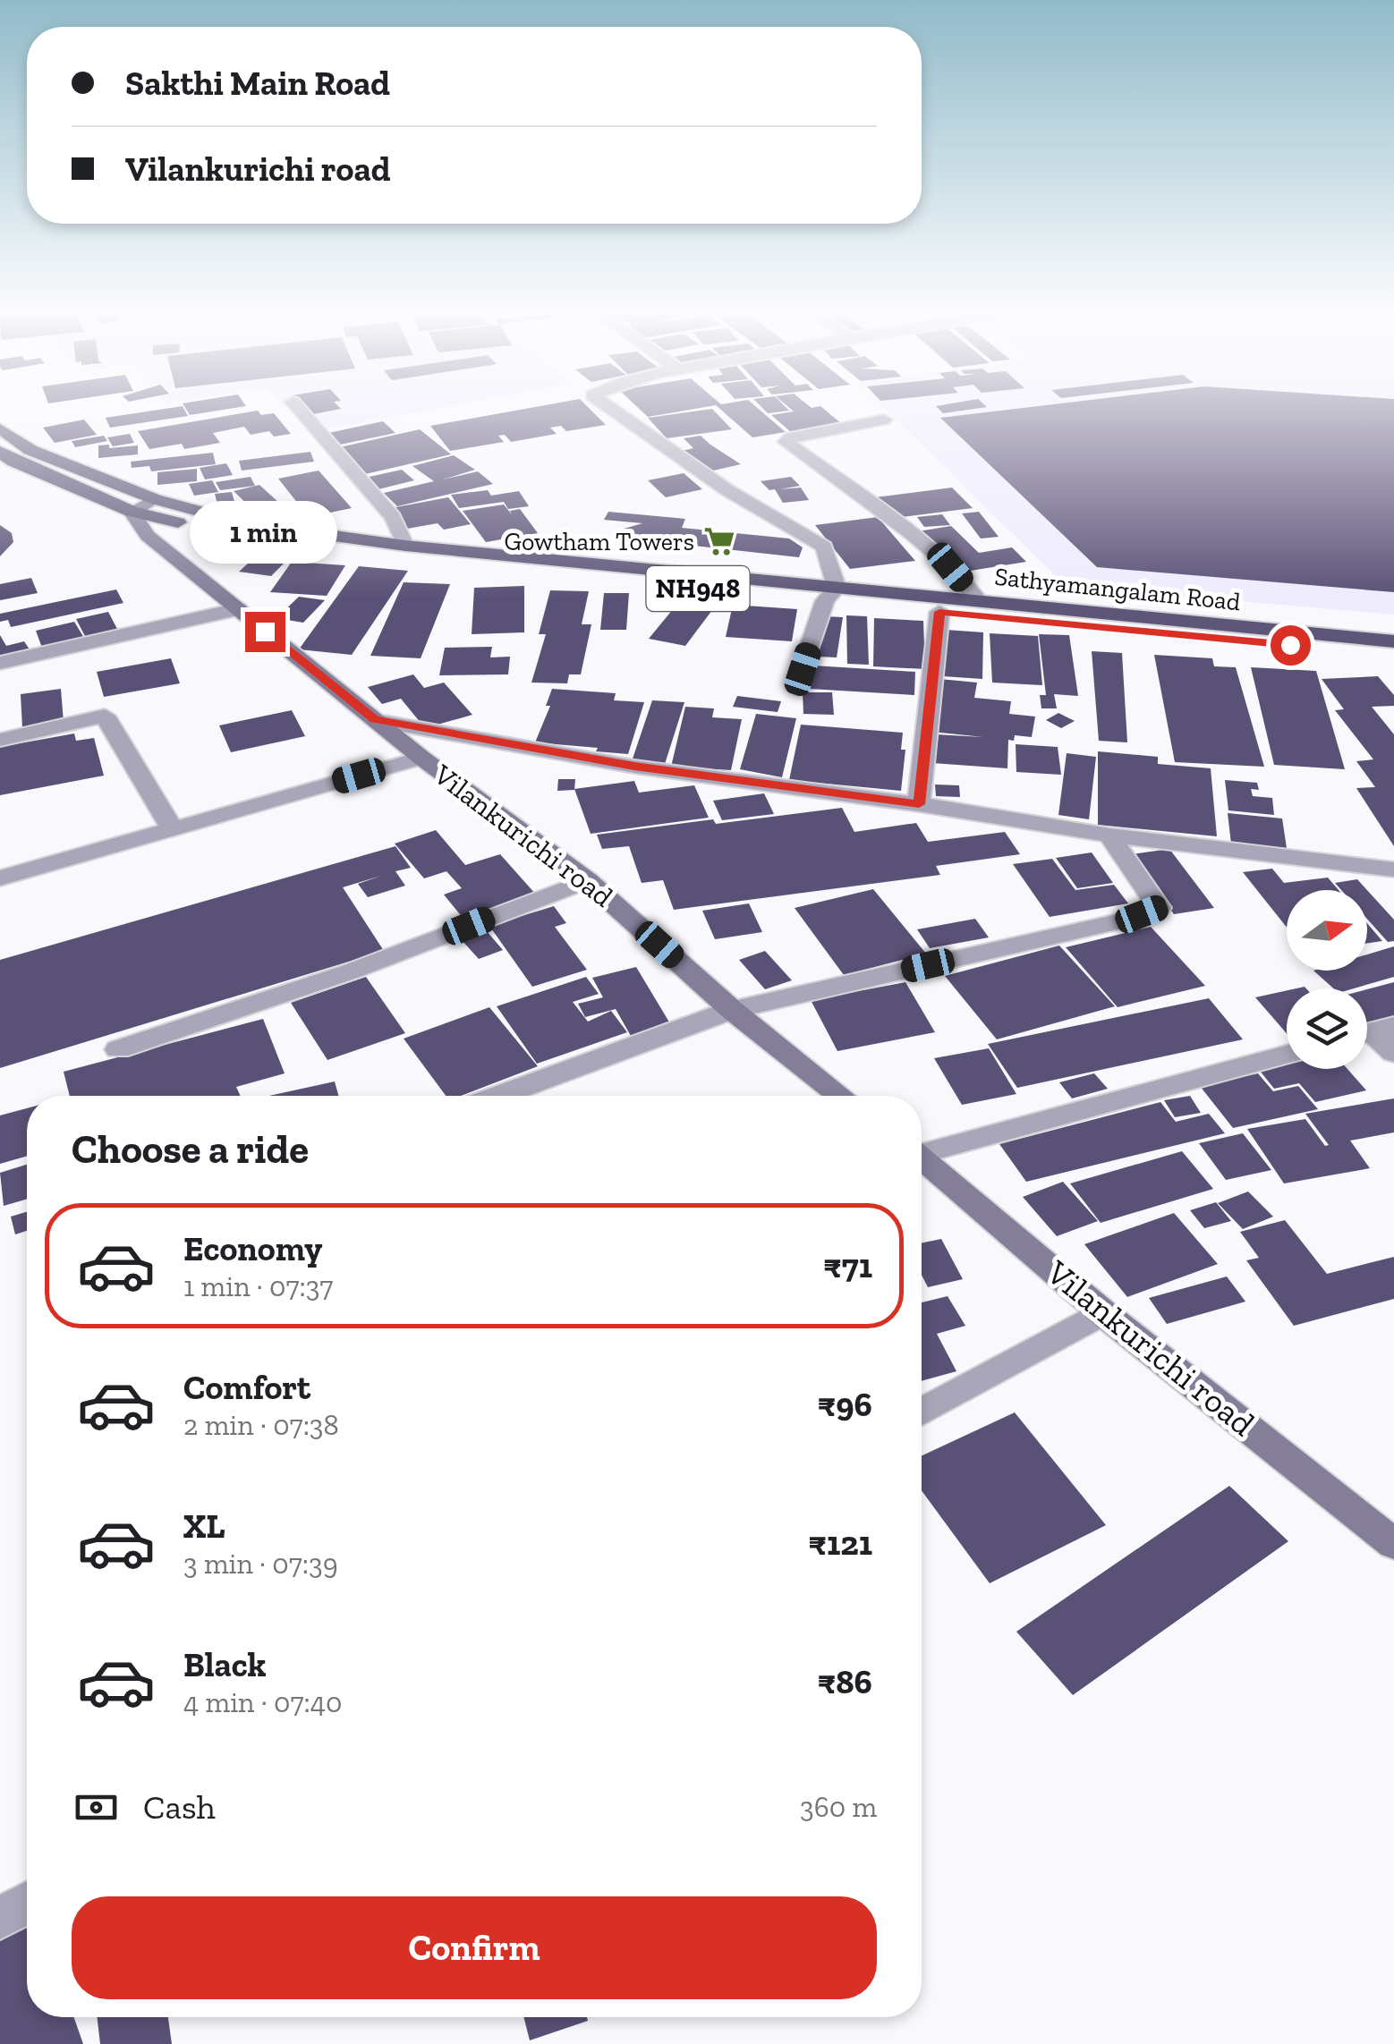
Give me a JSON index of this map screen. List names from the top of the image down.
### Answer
{
  "streets": {
    "highway": ["NH948", "Sathyamangalam Road"],
    "main road": ["Vilankurichi road"]
  },
  "crossings": [
    ["NH948", "Sathyamangalam Road"],
    ["NH948", "Vilankurichi road"]
  ],
  "places": {
    "supermarket": ["Gowtham Towers"]
  },
  "north": "right",
  "page": {
    "banner": ["Sakthi Main Road", "Vilankurichi road"],
    "bubble": "1 min",
    "heading": "Choose a ride",
    "list": [
      {
        "name": "Economy",
        "note": "1 min · 07:37",
        "value": "₹71"
      },
      {
        "name": "Comfort",
        "note": "2 min · 07:38",
        "value": "₹96"
      },
      {
        "name": "XL",
        "note": "3 min · 07:39",
        "value": "₹121"
      },
      {
        "name": "Black",
        "note": "4 min · 07:40",
        "value": "₹86"
      }
    ],
    "pay": ["Cash", "360 m"],
    "buttons": "Confirm"
  }
}
